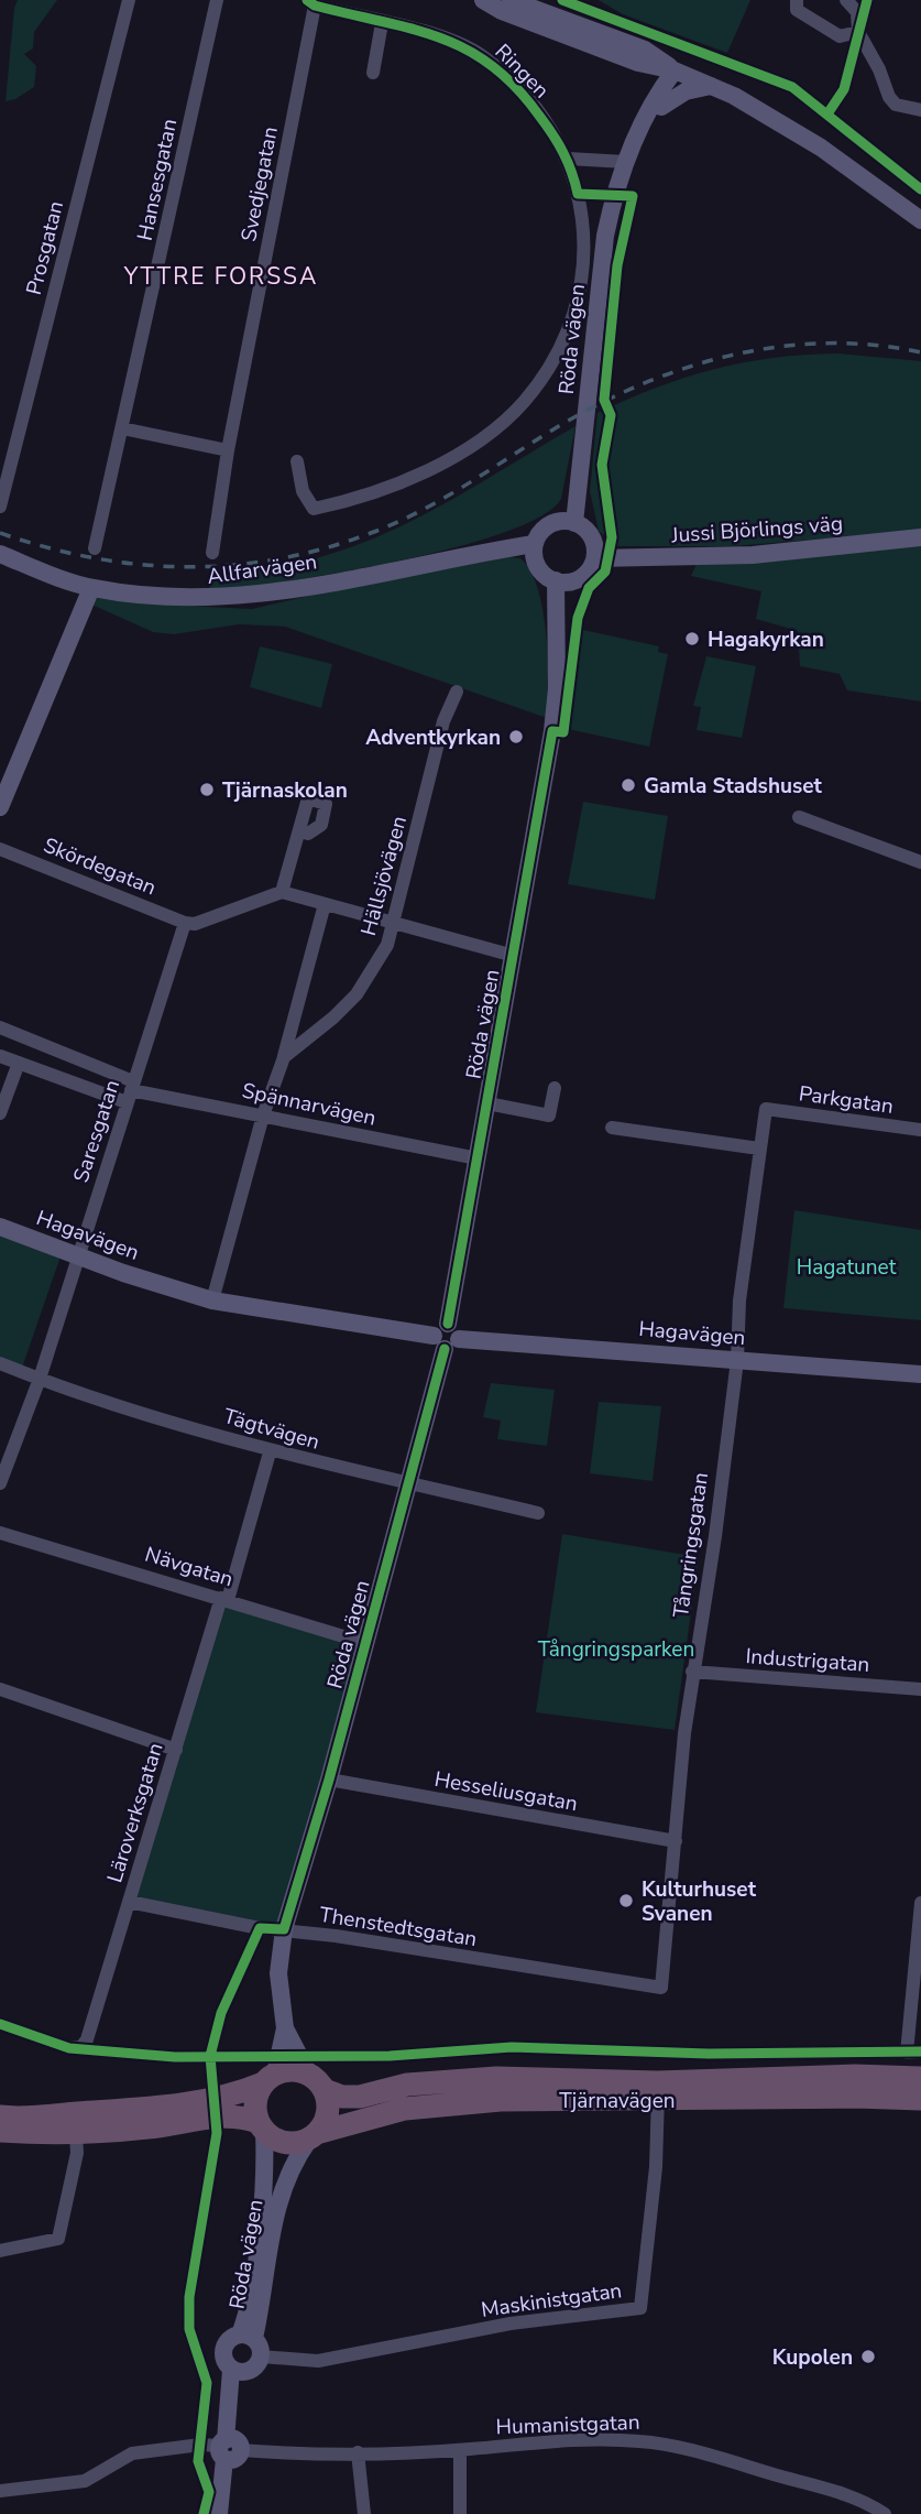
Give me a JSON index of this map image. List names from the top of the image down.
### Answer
{
  "streets": {
    "highway": ["Tjärnavägen"],
    "street": [
      "Ringen",
      "Hansesgatan",
      "Svedjegatan",
      "Prosgatan",
      "Röda vägen",
      "Jussi Björlings väg",
      "Allfarvägen",
      "Skördegatan",
      "Hällsjövägen",
      "Parkgatan",
      "Spännarvägen",
      "Saresgatan",
      "Hagavägen",
      "Tägtvägen",
      "Tångringsgatan",
      "Nävgatan",
      "Industrigatan",
      "Hesseliusgatan",
      "Läroverksgatan",
      "Thenstedtsgatan",
      "Maskinistgatan",
      "Humanistgatan"
    ]
  },
  "crossings": [
    ["Ringen", "Svedjegatan"],
    ["Röda vägen", "Jussi Björlings väg"],
    ["Röda vägen", "Allfarvägen"],
    ["Röda vägen", "Spännarvägen"],
    ["Röda vägen", "Hagavägen"],
    ["Röda vägen", "Tägtvägen"],
    ["Röda vägen", "Nävgatan"],
    ["Röda vägen", "Hesseliusgatan"],
    ["Röda vägen", "Thenstedtsgatan"],
    ["Röda vägen", "Tjärnavägen"],
    ["Röda vägen", "Maskinistgatan"],
    ["Jussi Björlings väg", "Allfarvägen"],
    ["Skördegatan", "Saresgatan"],
    ["Parkgatan", "Tångringsgatan"],
    ["Spännarvägen", "Saresgatan"],
    ["Saresgatan", "Hagavägen"],
    ["Saresgatan", "Tägtvägen"],
    ["Hagavägen", "Tångringsgatan"],
    ["Tägtvägen", "Läroverksgatan"],
    ["Tångringsgatan", "Industrigatan"],
    ["Tångringsgatan", "Hesseliusgatan"],
    ["Tångringsgatan", "Thenstedtsgatan"],
    ["Nävgatan", "Läroverksgatan"],
    ["Läroverksgatan", "Thenstedtsgatan"],
    ["Tjärnavägen", "Maskinistgatan"]
  ],
  "districts": ["YTTRE FORSSA"],
  "parks": ["Hagatunet", "Tångringsparken"],
  "places": [
    "Hagakyrkan",
    "Adventkyrkan",
    "Gamla Stadshuset",
    "Tjärnaskolan",
    "Kulturhuset Svanen",
    "Kupolen"
  ]
}
